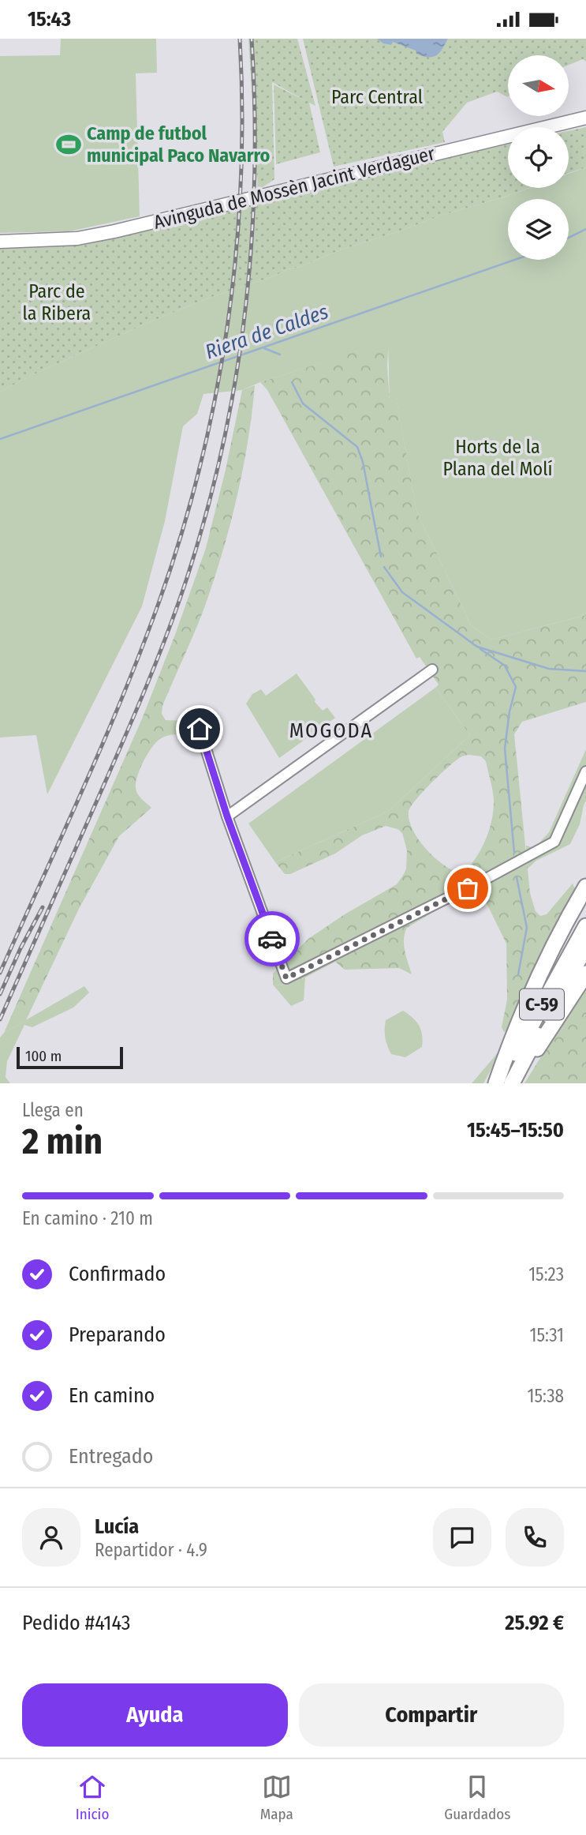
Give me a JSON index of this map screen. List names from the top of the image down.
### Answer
{
  "streets": {
    "highway": ["C-59"],
    "main road": ["Avinguda de Mossèn Jacint Verdaguer"]
  },
  "districts": ["MOGODA"],
  "water": ["Riera de Caldes"],
  "parks": ["Parc Central", "Parc de la Ribera", "Horts de la Plana del Molí"],
  "places": {
    "sports": ["Camp de futbol municipal Paco Navarro"]
  },
  "scale_bar": "100 m",
  "north": "right",
  "page": {
    "status": "15:43",
    "scale": "100 m",
    "heading": ["2 min", "Llega en", "15:45–15:50"],
    "panel": [
      "Lucía",
      "Repartidor · 4.9",
      "Pedido #4143",
      "25.92 €"
    ],
    "bar": "En camino · 210 m",
    "list": [
      ["Confirmado", "15:23"],
      ["Preparando", "15:31"],
      ["En camino", "15:38"],
      "Entregado"
    ],
    "buttons": ["Ayuda", "Compartir"],
    "tabs": ["Inicio", "Mapa", "Guardados"]
  }
}
